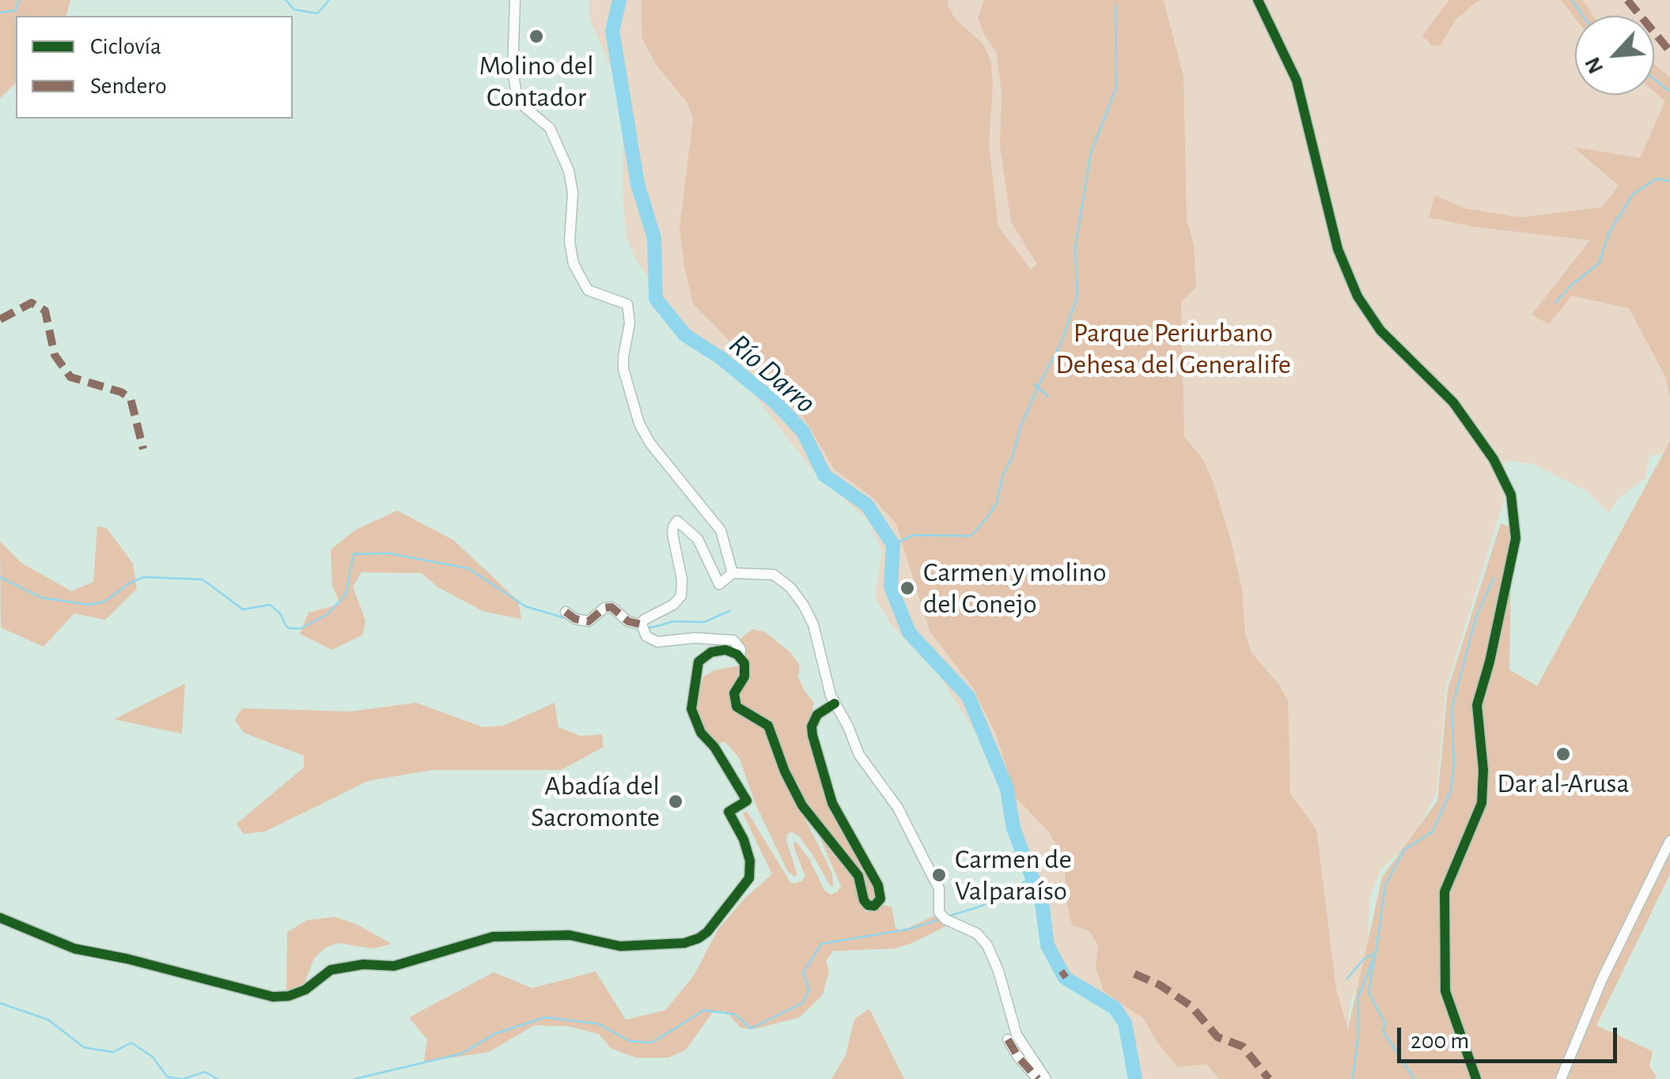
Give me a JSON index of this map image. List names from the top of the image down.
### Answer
{
  "water": ["Río Darro"],
  "parks": ["Parque Periurbano Dehesa del Generalife"],
  "places": [
    "Molino del Contador",
    "Carmen y molino del Conejo",
    "Dar al-Arusa",
    "Abadía del Sacromonte",
    "Carmen de Valparaíso"
  ],
  "legend": ["Ciclovía", "Sendero"],
  "scale_bar": "200 m",
  "north": "bottom left"
}
